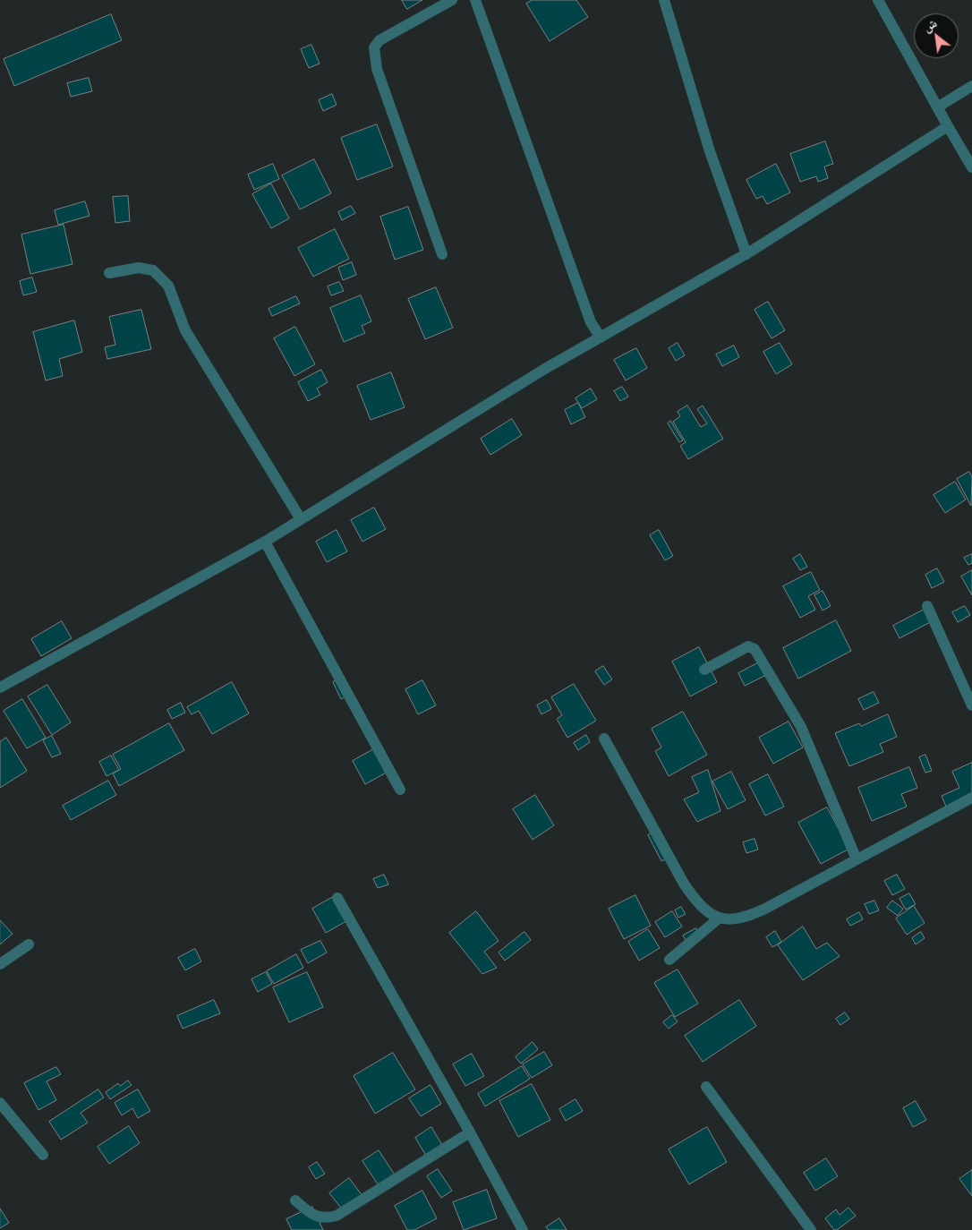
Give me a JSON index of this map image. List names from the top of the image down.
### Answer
{
  "north": "top left"
}
